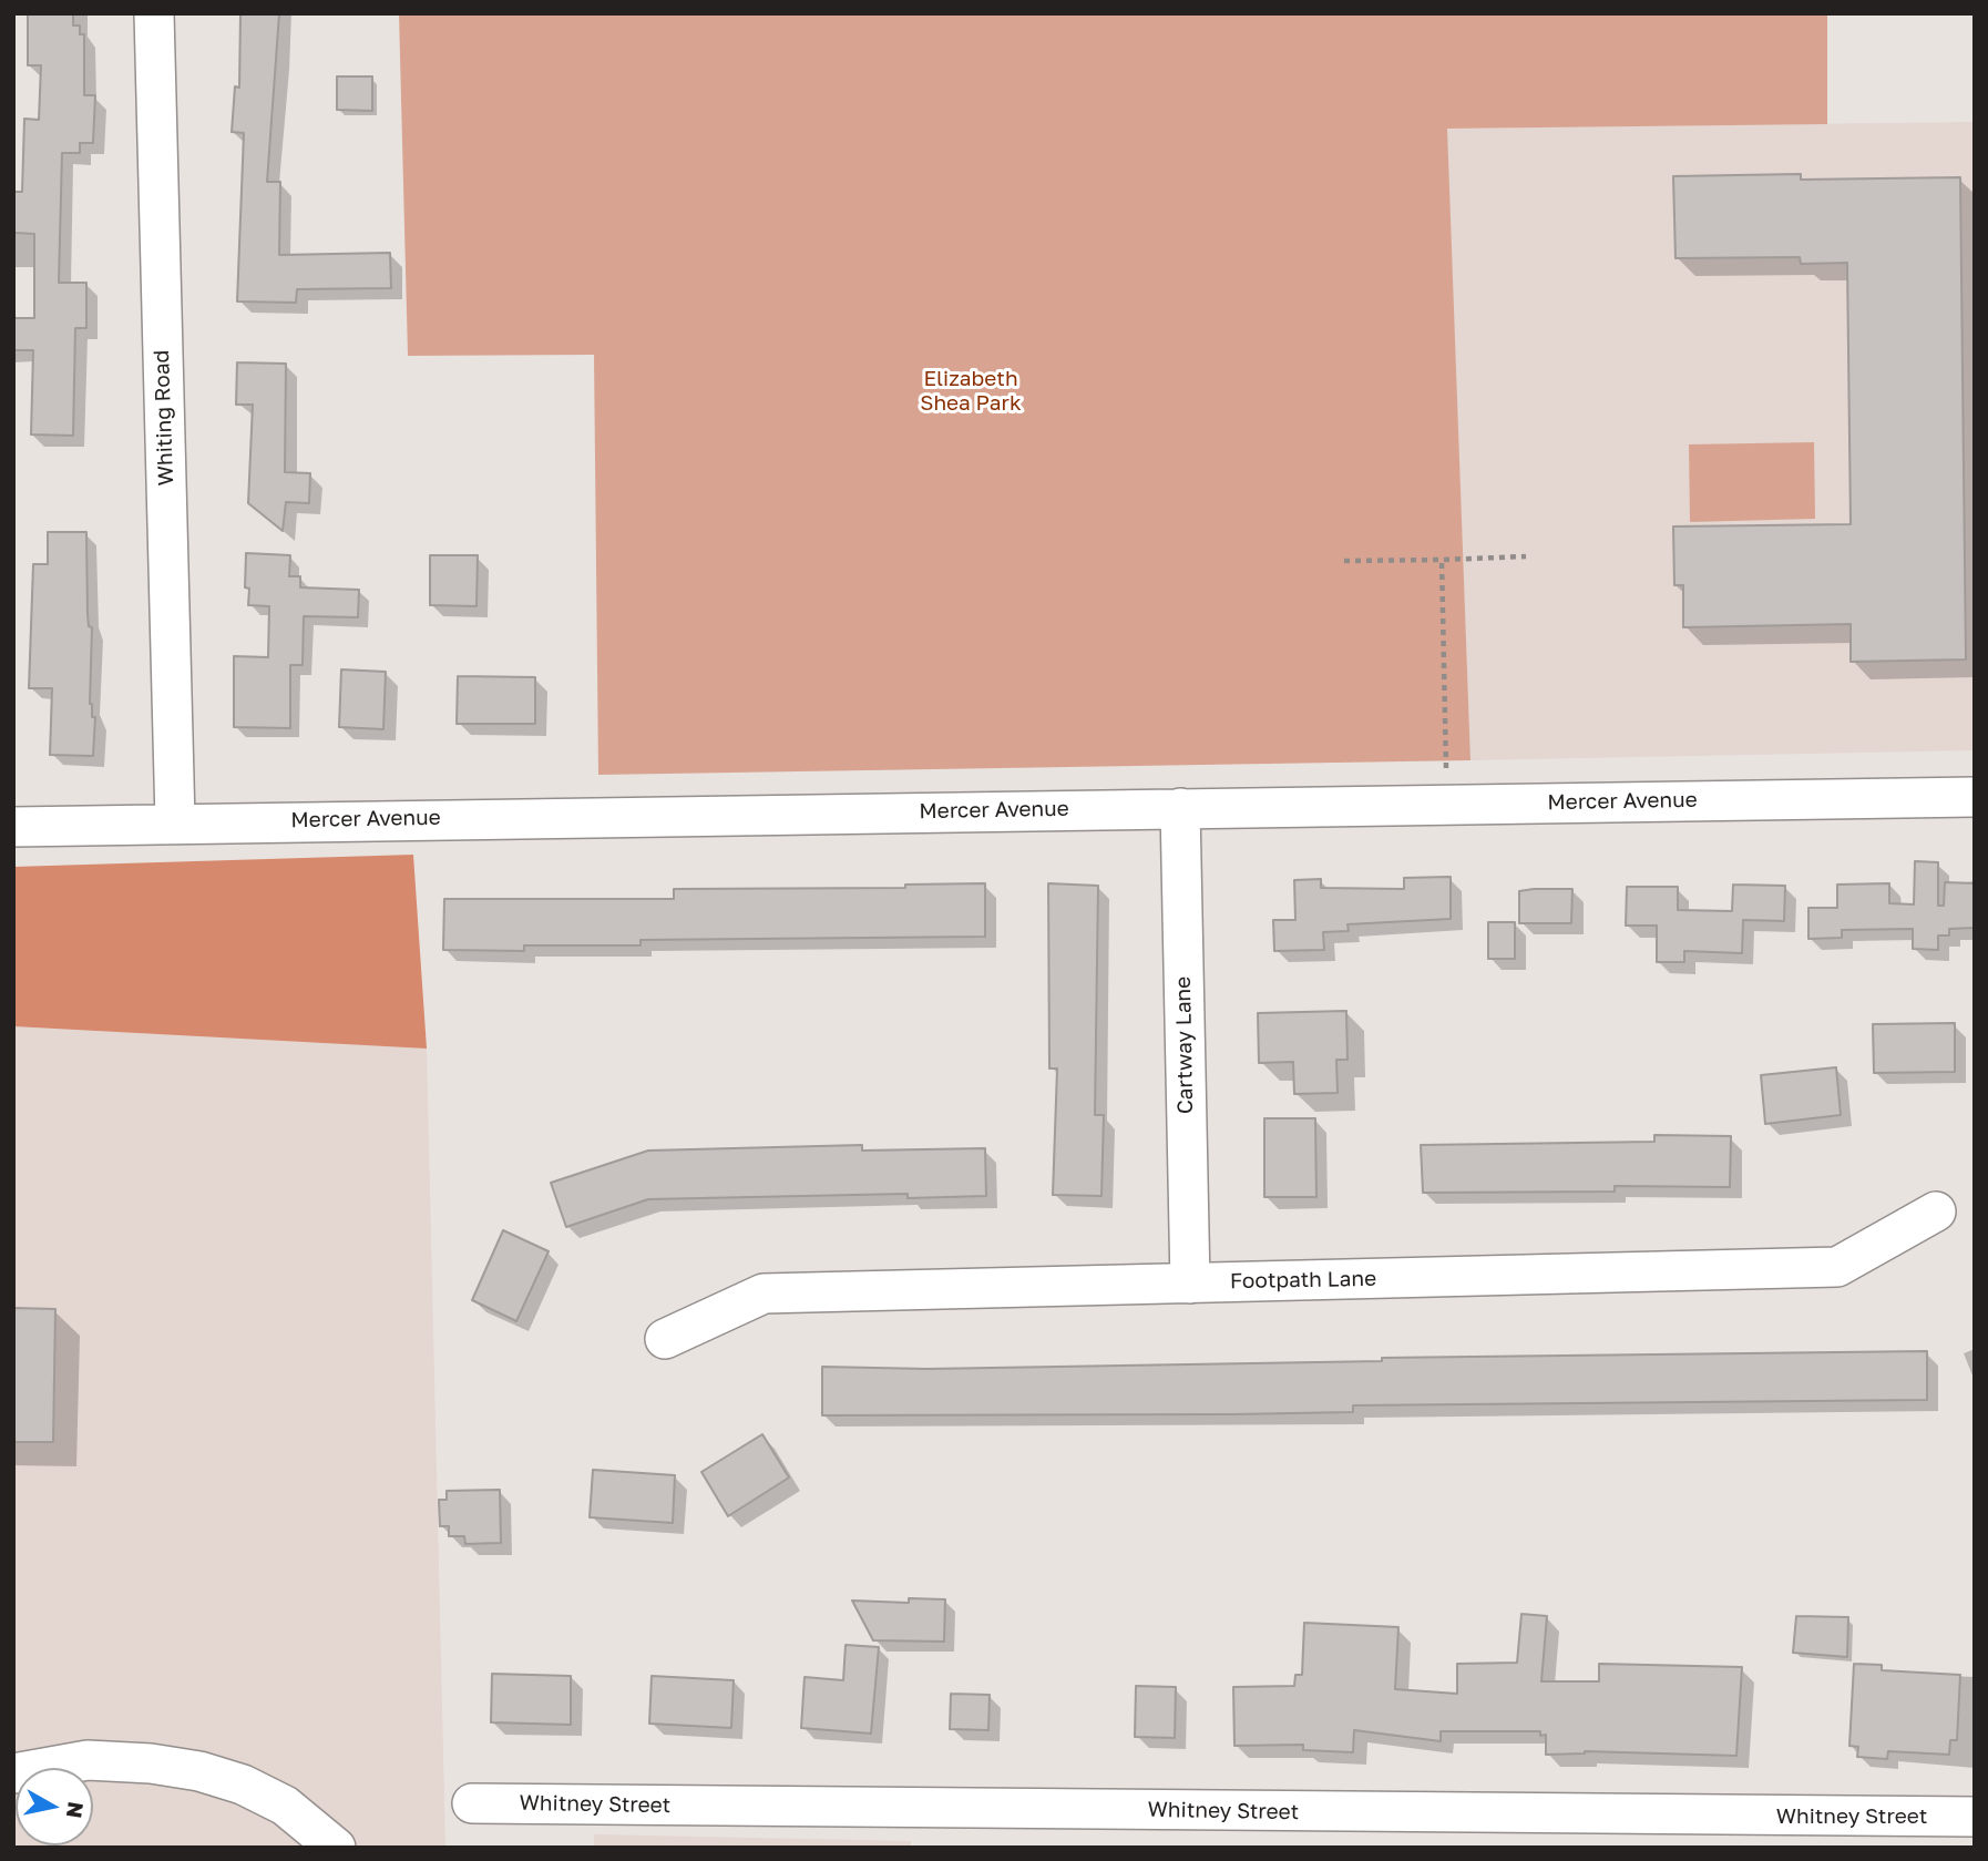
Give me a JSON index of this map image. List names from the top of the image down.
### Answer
{
  "streets": {
    "street": [
      "Whiting Road",
      "Mercer Avenue",
      "Cartway Lane",
      "Footpath Lane",
      "Whitney Street"
    ]
  },
  "crossings": [
    ["Whiting Road", "Mercer Avenue"],
    ["Mercer Avenue", "Cartway Lane"],
    ["Cartway Lane", "Footpath Lane"]
  ],
  "parks": ["Elizabeth Shea Park"],
  "north": "right"
}
